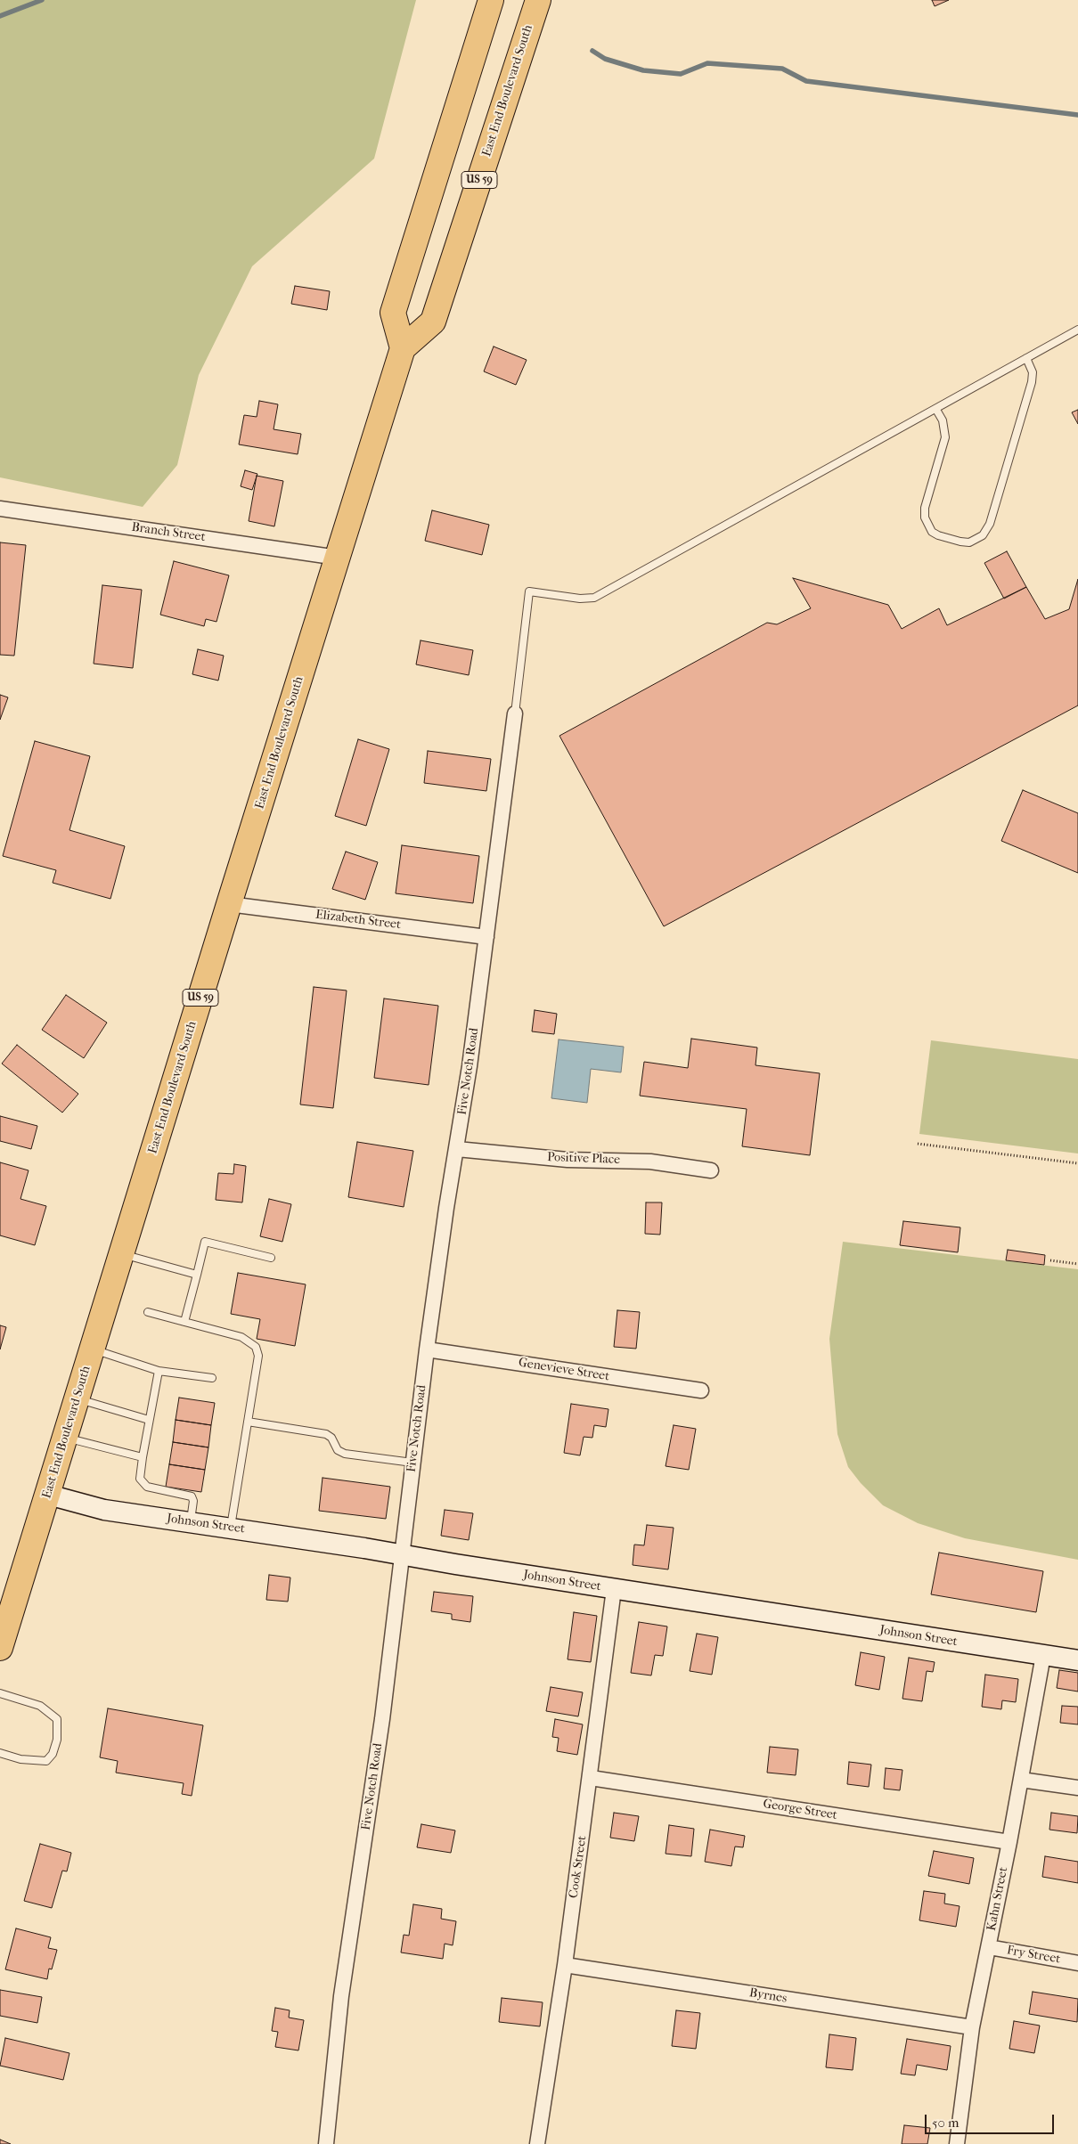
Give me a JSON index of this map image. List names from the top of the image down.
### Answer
{
  "streets": {
    "highway": ["East End Boulevard South", "US 59"],
    "street": [
      "Branch Street",
      "Elizabeth Street",
      "Five Notch Road",
      "Positive Place",
      "Genevieve Street",
      "Johnson Street",
      "George Street",
      "Cook Street",
      "Kahn Street",
      "Fry Street",
      "Byrnes"
    ]
  },
  "crossings": [
    ["East End Boulevard South", "Branch Street"],
    ["East End Boulevard South", "Elizabeth Street"],
    ["East End Boulevard South", "Johnson Street"],
    ["Elizabeth Street", "Five Notch Road"],
    ["Five Notch Road", "Positive Place"],
    ["Five Notch Road", "Genevieve Street"],
    ["Five Notch Road", "Johnson Street"],
    ["Johnson Street", "Cook Street"],
    ["Johnson Street", "Kahn Street"],
    ["George Street", "Cook Street"],
    ["George Street", "Kahn Street"],
    ["Cook Street", "Byrnes"],
    ["Kahn Street", "Fry Street"],
    ["Kahn Street", "Byrnes"]
  ],
  "scale_bar": "50 m"
}
